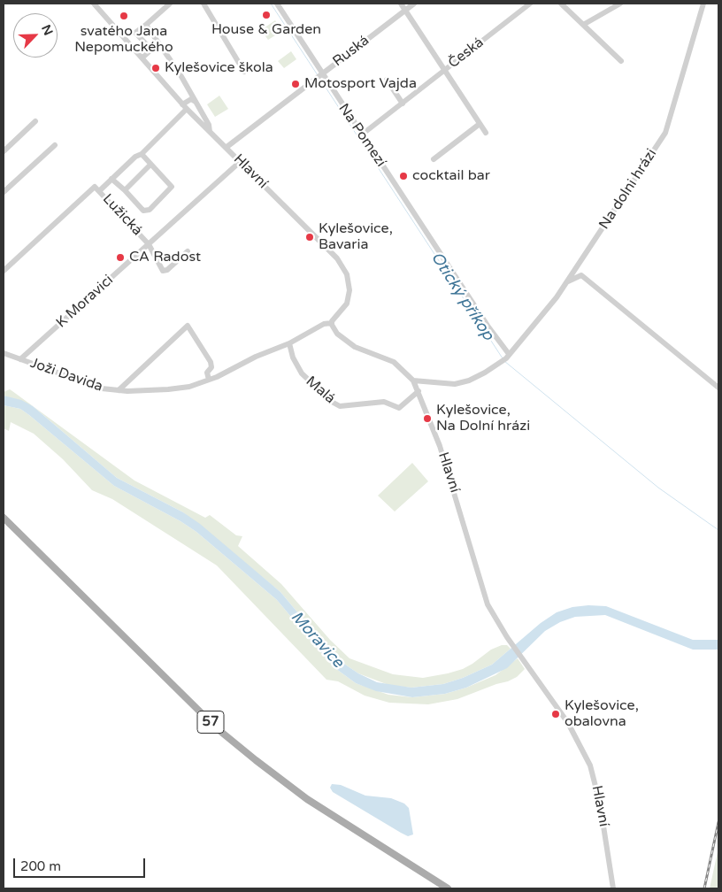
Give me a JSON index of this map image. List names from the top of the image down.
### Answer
{
  "streets": {
    "main road": ["57"],
    "street": [
      "Ruská",
      "Česká",
      "Na Pomezí",
      "Hlavní",
      "Na dolni hrázi",
      "Lužická",
      "K Moravici",
      "Joži Davida",
      "Malá"
    ]
  },
  "crossings": [
    ["Ruská", "Na Pomezí"],
    ["Ruská", "Hlavní"],
    ["Česká", "Na Pomezí"],
    ["Na Pomezí", "Na dolni hrázi"],
    ["Hlavní", "Na dolni hrázi"],
    ["Hlavní", "Joži Davida"],
    ["Hlavní", "Malá"],
    ["Lužická", "K Moravici"],
    ["K Moravici", "Joži Davida"],
    ["Joži Davida", "Malá"]
  ],
  "water": ["Otický příkop", "Moravice"],
  "places": [
    "House & Garden",
    "svatého Jana Nepomuckého",
    "Kylešovice škola",
    "Motosport Vajda",
    "cocktail bar",
    "Kylešovice, Bavaria",
    "CA Radost",
    "Kylešovice, Na Dolní hrázi",
    "Kylešovice, obalovna"
  ],
  "scale_bar": "200 m",
  "north": "top right"
}
